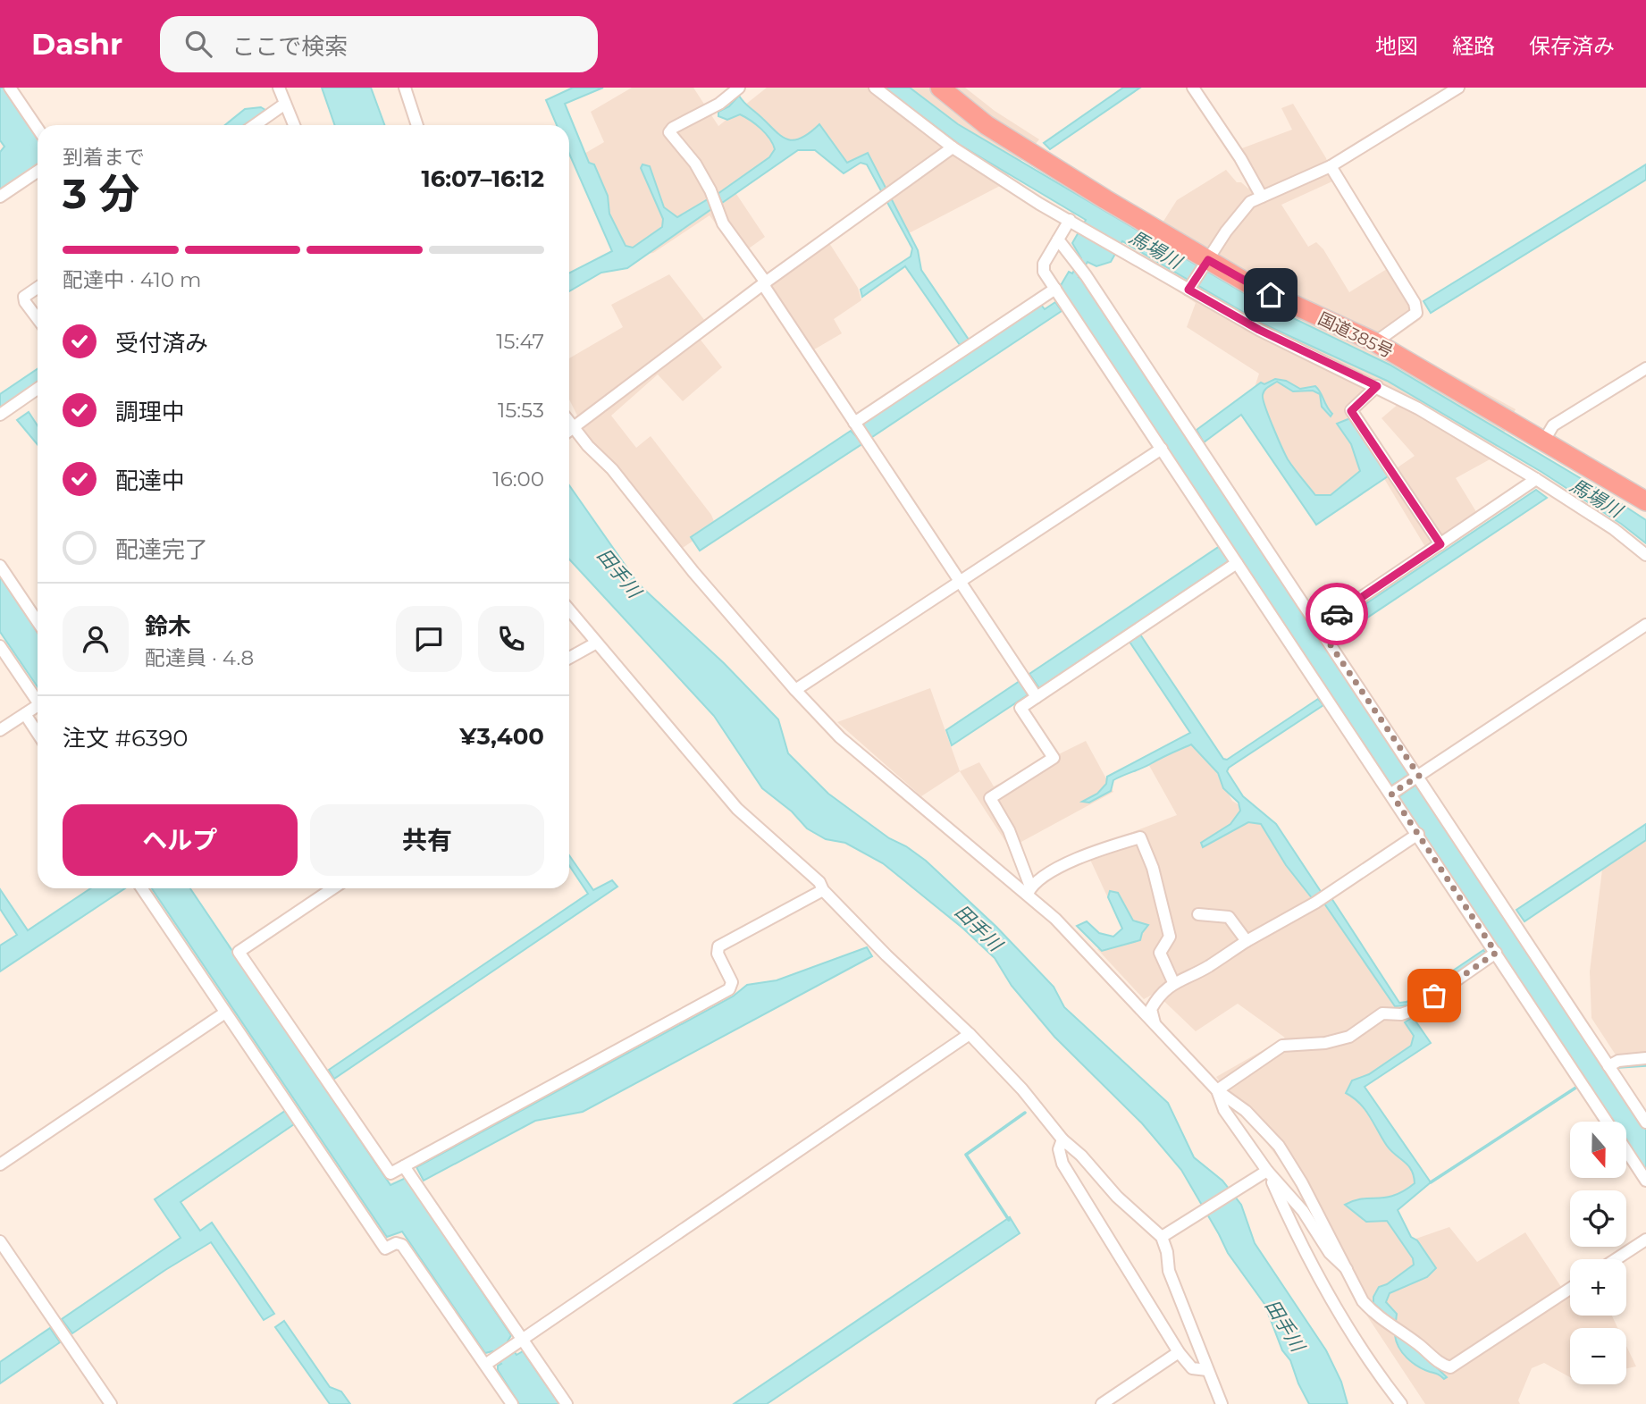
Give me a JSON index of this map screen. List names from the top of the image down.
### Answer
{
  "streets": {
    "highway": ["国道385号"]
  },
  "water": ["馬場川", "田手川"],
  "north": "bottom",
  "page": {
    "header": "Dashr",
    "search": "ここで検索",
    "nav": ["地図", "経路", "保存済み"],
    "heading": ["3 分", "到着まで", "16:07–16:12"],
    "panel": [
      "鈴木",
      "配達員 · 4.8",
      "注文 #6390",
      "¥3,400"
    ],
    "bar": "配達中 · 410 m",
    "list": [
      ["受付済み", "15:47"],
      ["調理中", "15:53"],
      ["配達中", "16:00"],
      "配達完了"
    ],
    "buttons": ["ヘルプ", "共有"],
    "map_buttons": ["+", "−"]
  }
}
